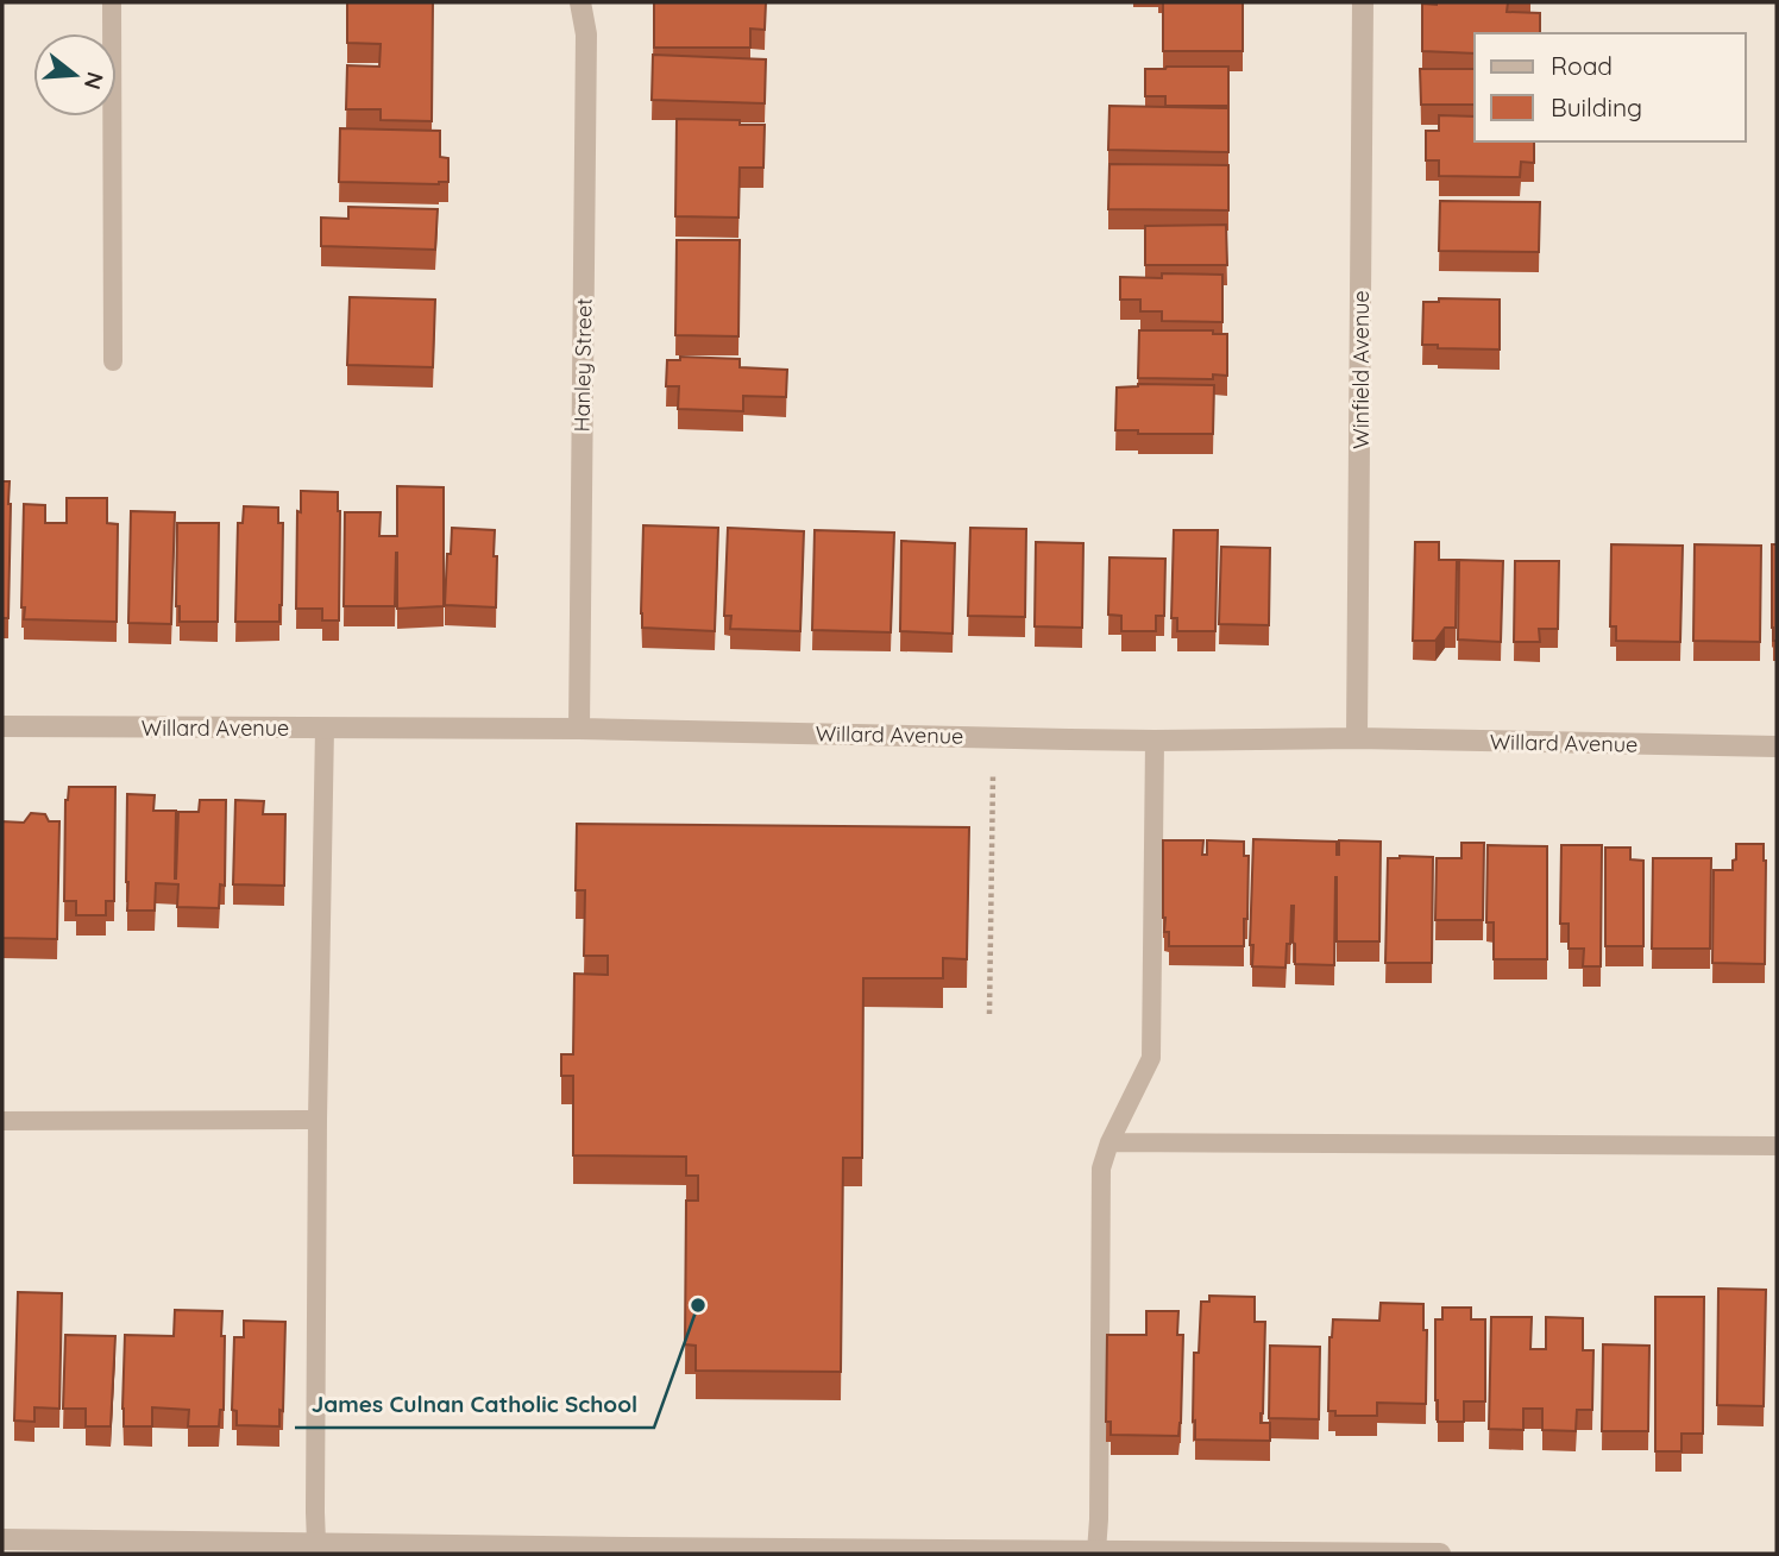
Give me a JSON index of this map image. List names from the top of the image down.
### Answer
{
  "streets": {
    "street": ["Hanley Street", "Winfield Avenue", "Willard Avenue"]
  },
  "crossings": [
    ["Hanley Street", "Willard Avenue"],
    ["Winfield Avenue", "Willard Avenue"]
  ],
  "places": ["James Culnan Catholic School"],
  "legend": ["Road", "Building"],
  "north": "right"
}
